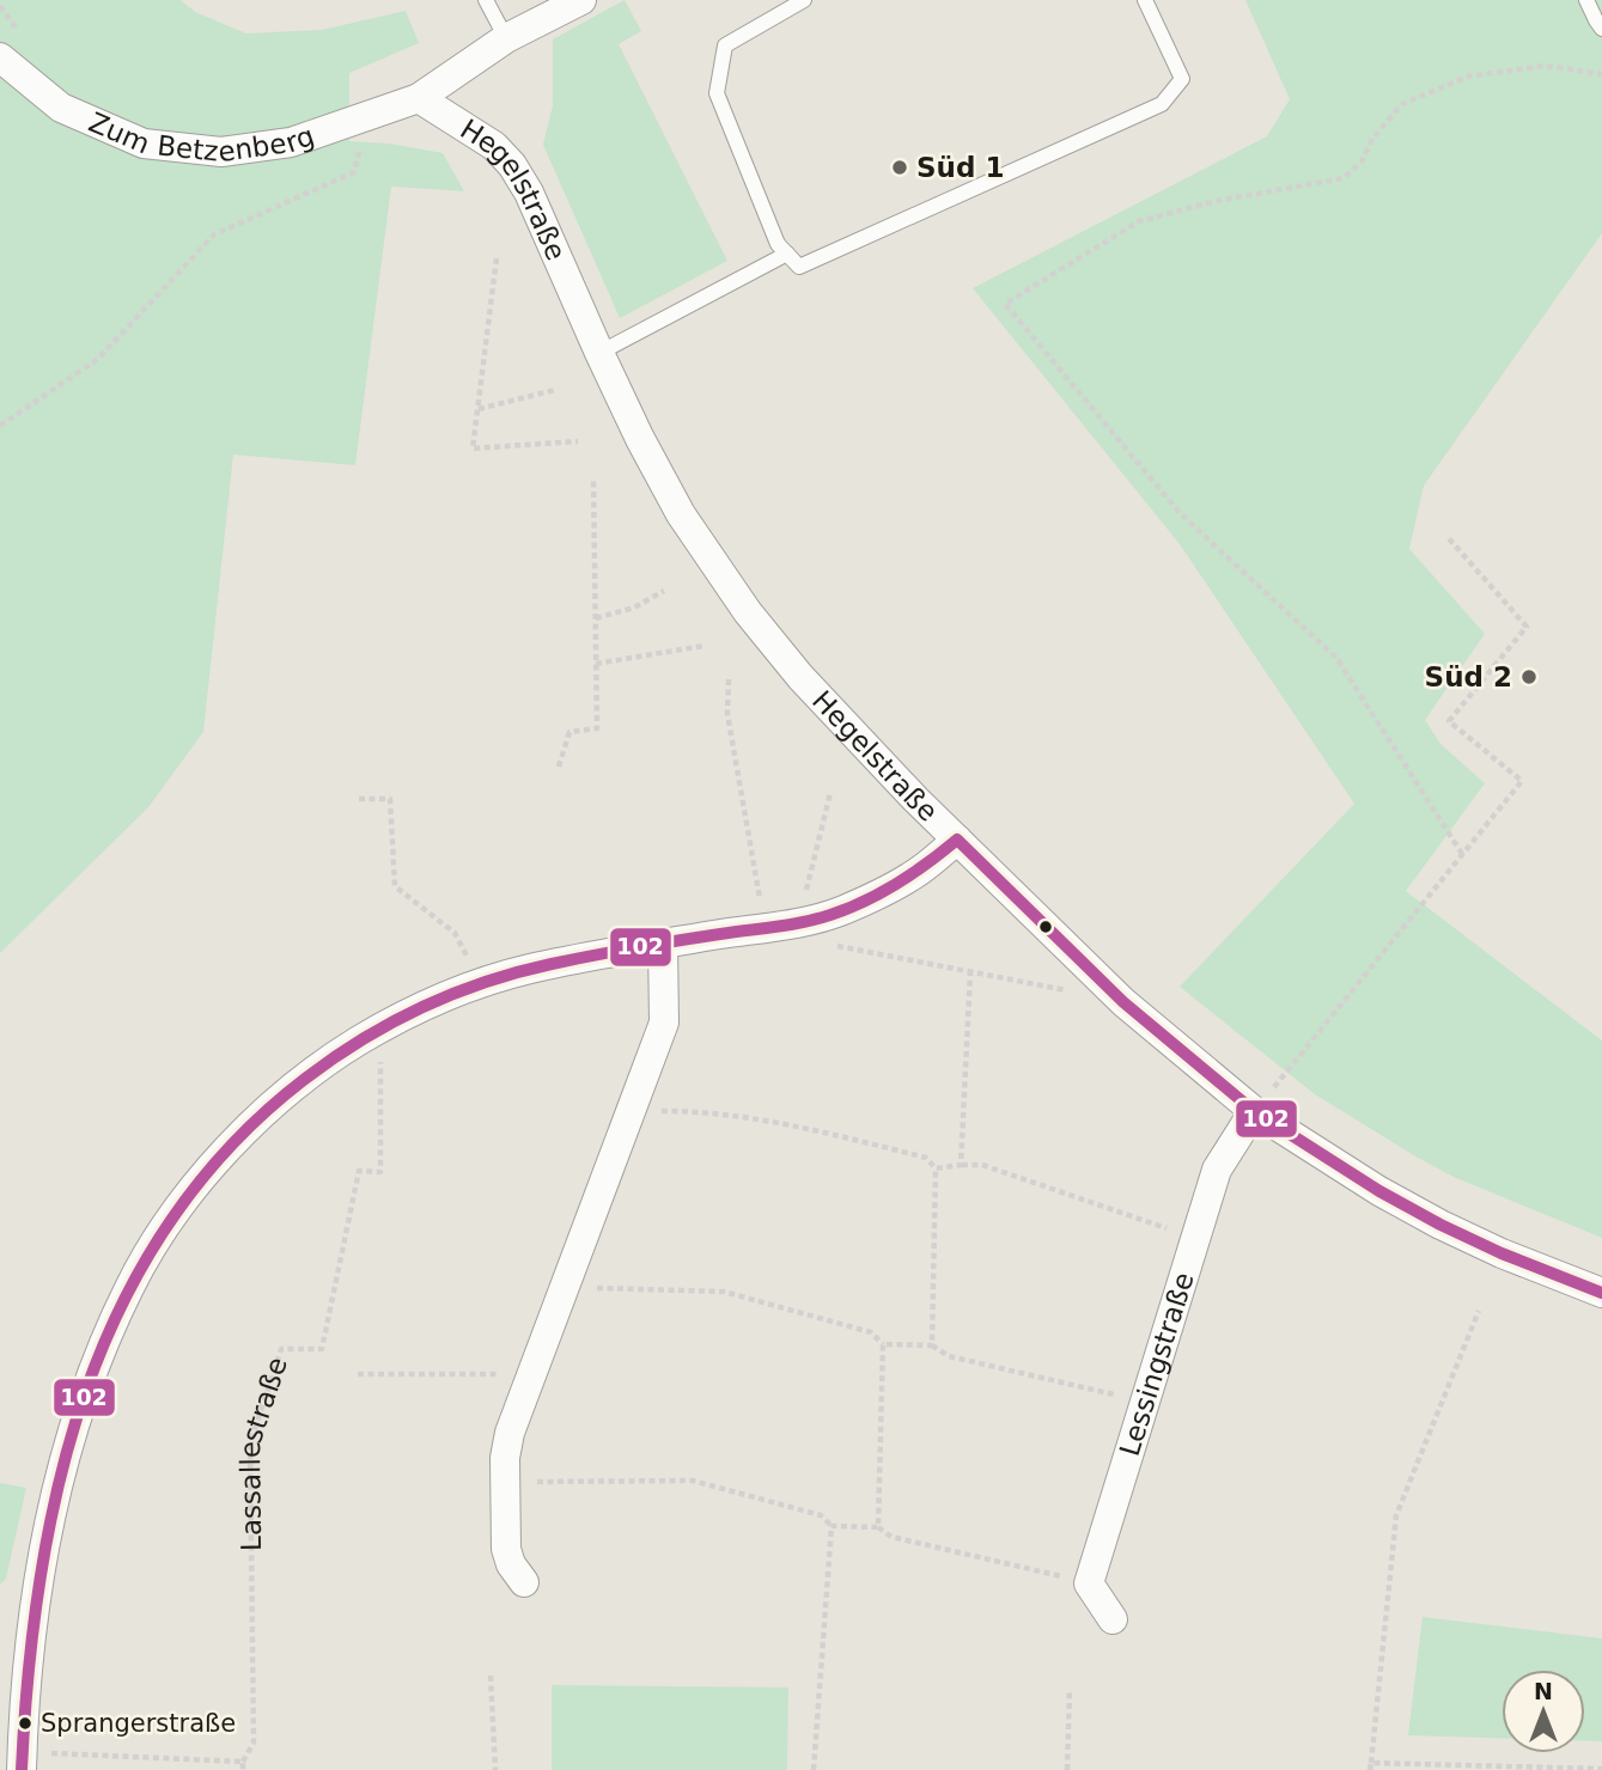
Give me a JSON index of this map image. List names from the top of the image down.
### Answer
{
  "streets": {
    "street": ["Zum Betzenberg", "Hegelstraße", "Lessingstraße"],
    "path": ["Lassallestraße"]
  },
  "crossings": [
    ["Zum Betzenberg", "Hegelstraße"],
    ["Hegelstraße", "Lessingstraße"]
  ],
  "places": ["Süd 1", "Süd 2", "Sprangerstraße"],
  "lines": ["transit line 102"],
  "north": "top"
}
